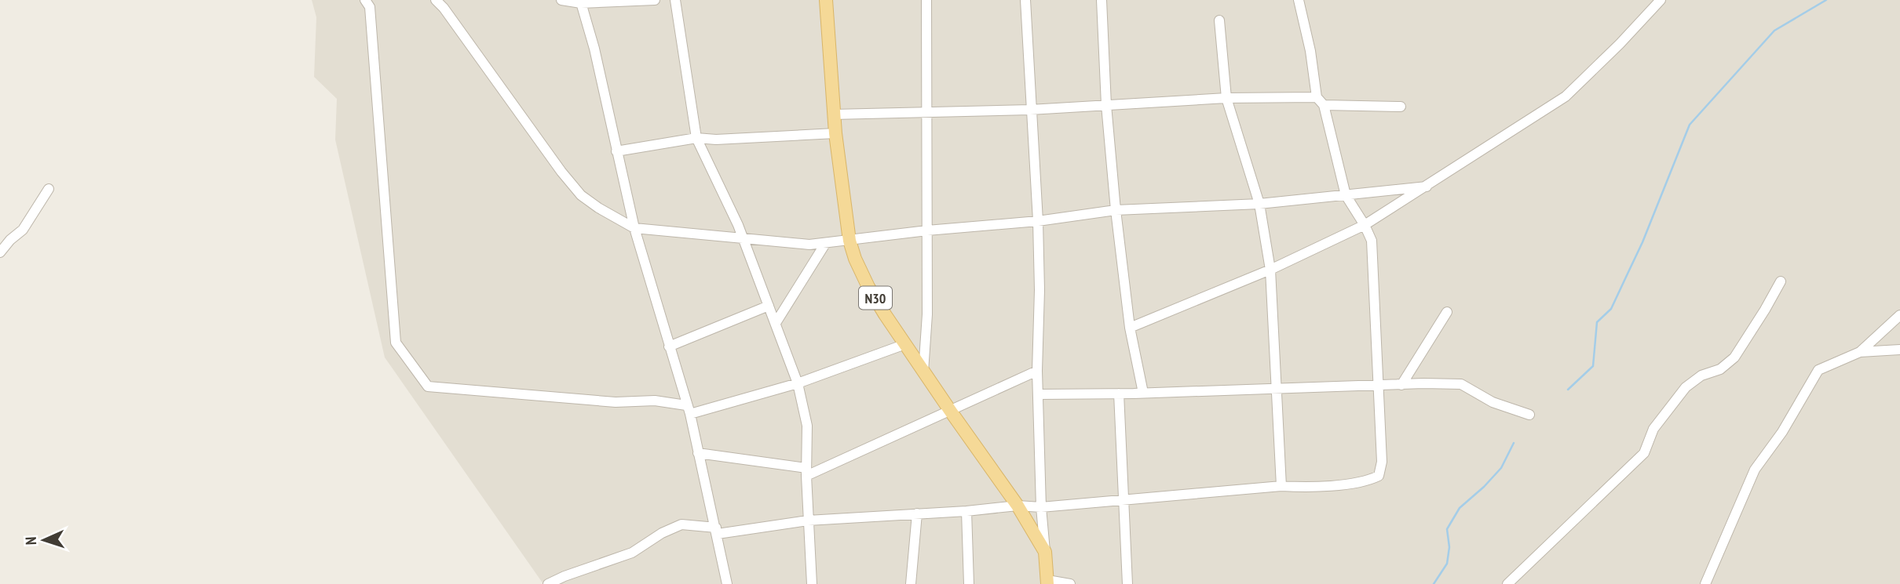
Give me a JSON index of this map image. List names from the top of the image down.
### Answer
{
  "streets": {
    "main road": ["N30"]
  },
  "north": "left"
}
